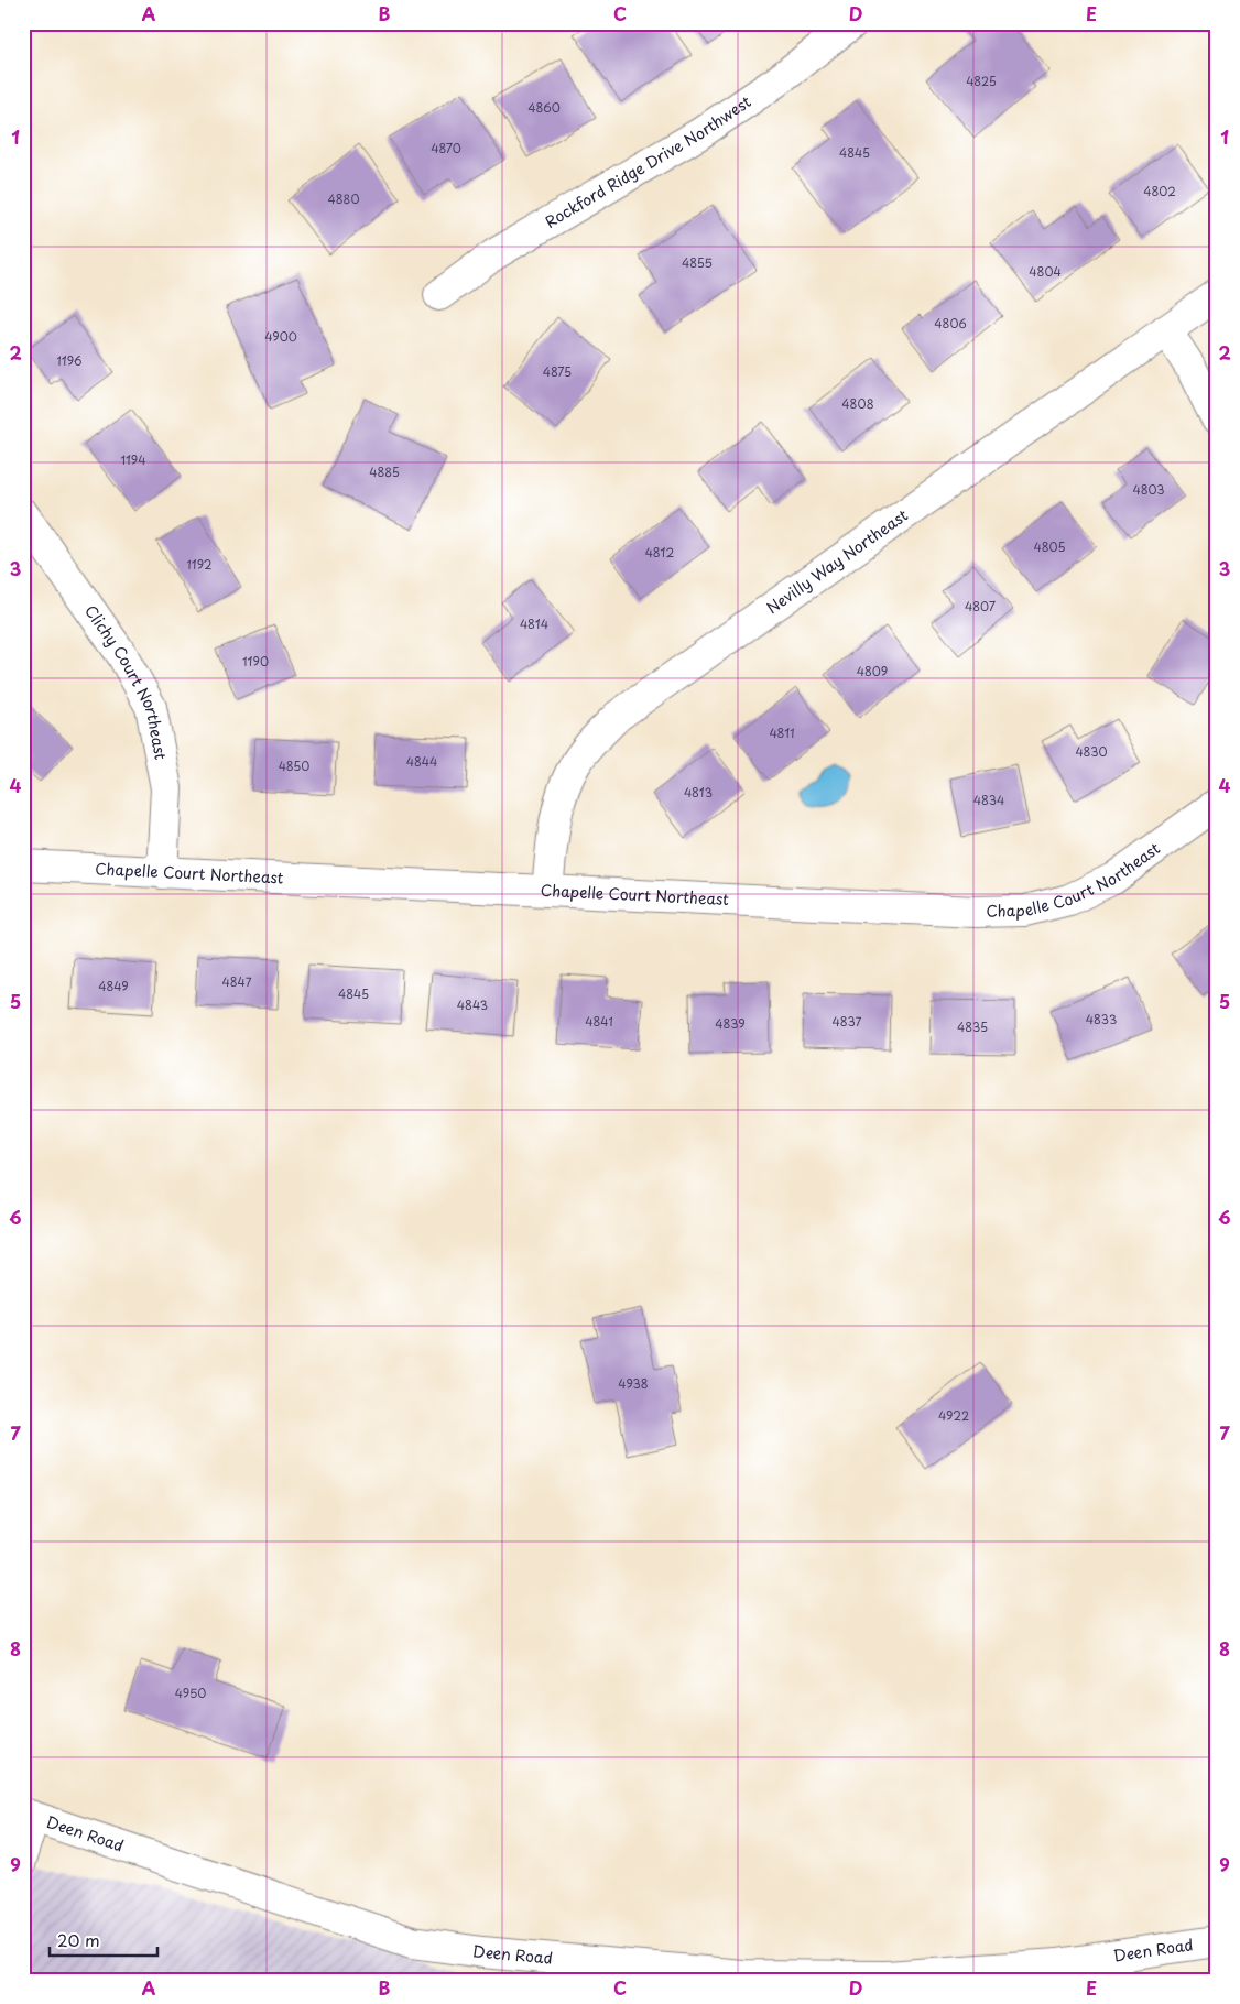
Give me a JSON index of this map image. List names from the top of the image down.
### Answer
{
  "streets": {
    "street": [
      "Rockford Ridge Drive Northwest",
      "Nevilly Way Northeast",
      "Clichy Court Northeast",
      "Chapelle Court Northeast",
      "Deen Road"
    ]
  },
  "crossings": [
    ["Nevilly Way Northeast", "Chapelle Court Northeast"],
    ["Clichy Court Northeast", "Chapelle Court Northeast"]
  ],
  "house_numbers": [
    "4825",
    "4860",
    "4870",
    "4845",
    "4802",
    "4880",
    "4855",
    "4804",
    "4806",
    "4900",
    "1196",
    "4875",
    "4808",
    "1194",
    "4885",
    "4803",
    "4805",
    "4812",
    "1192",
    "4807",
    "4814",
    "1190",
    "4809",
    "4811",
    "4830",
    "4844",
    "4850",
    "4813",
    "4834",
    "4847",
    "4849",
    "4845",
    "4843",
    "4833",
    "4841",
    "4837",
    "4839",
    "4835",
    "4938",
    "4922",
    "4950"
  ],
  "scale_bar": "20 m",
  "grid": {
    "columns": [
      "A",
      "B",
      "C",
      "D",
      "E"
    ],
    "rows": [
      "1",
      "2",
      "3",
      "4",
      "5",
      "6",
      "7",
      "8",
      "9"
    ]
  }
}
